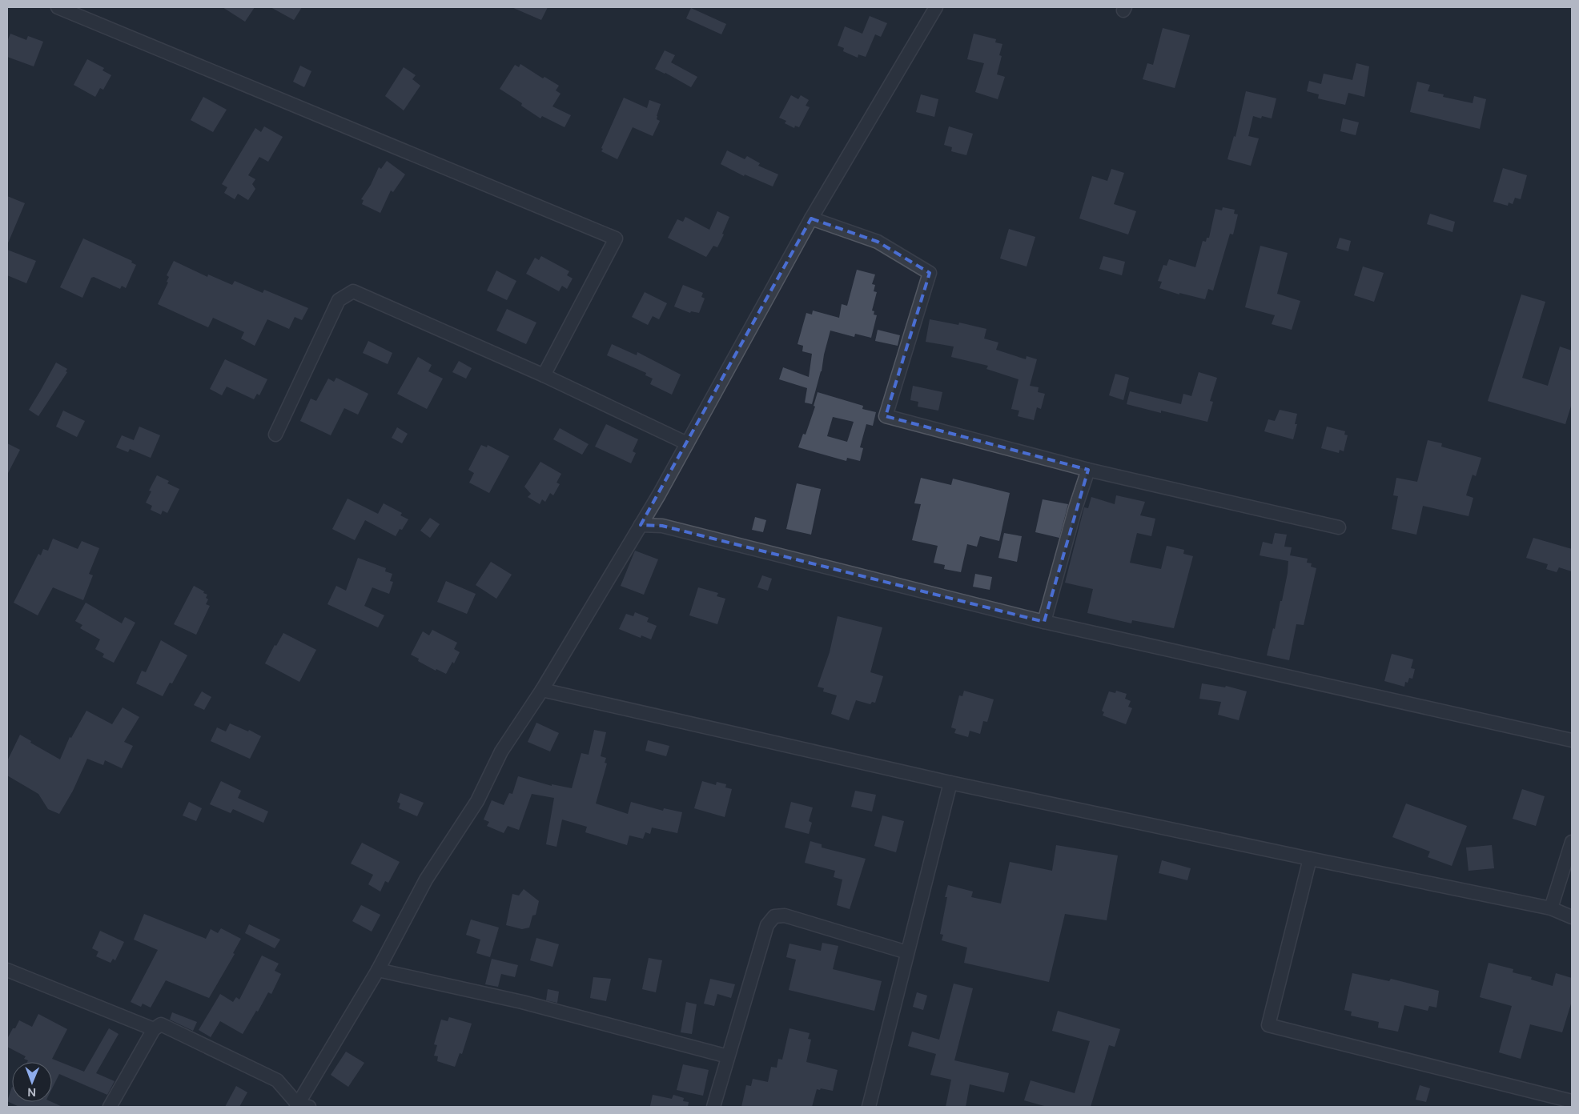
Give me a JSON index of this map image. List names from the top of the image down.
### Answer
{
  "north": "bottom"
}
